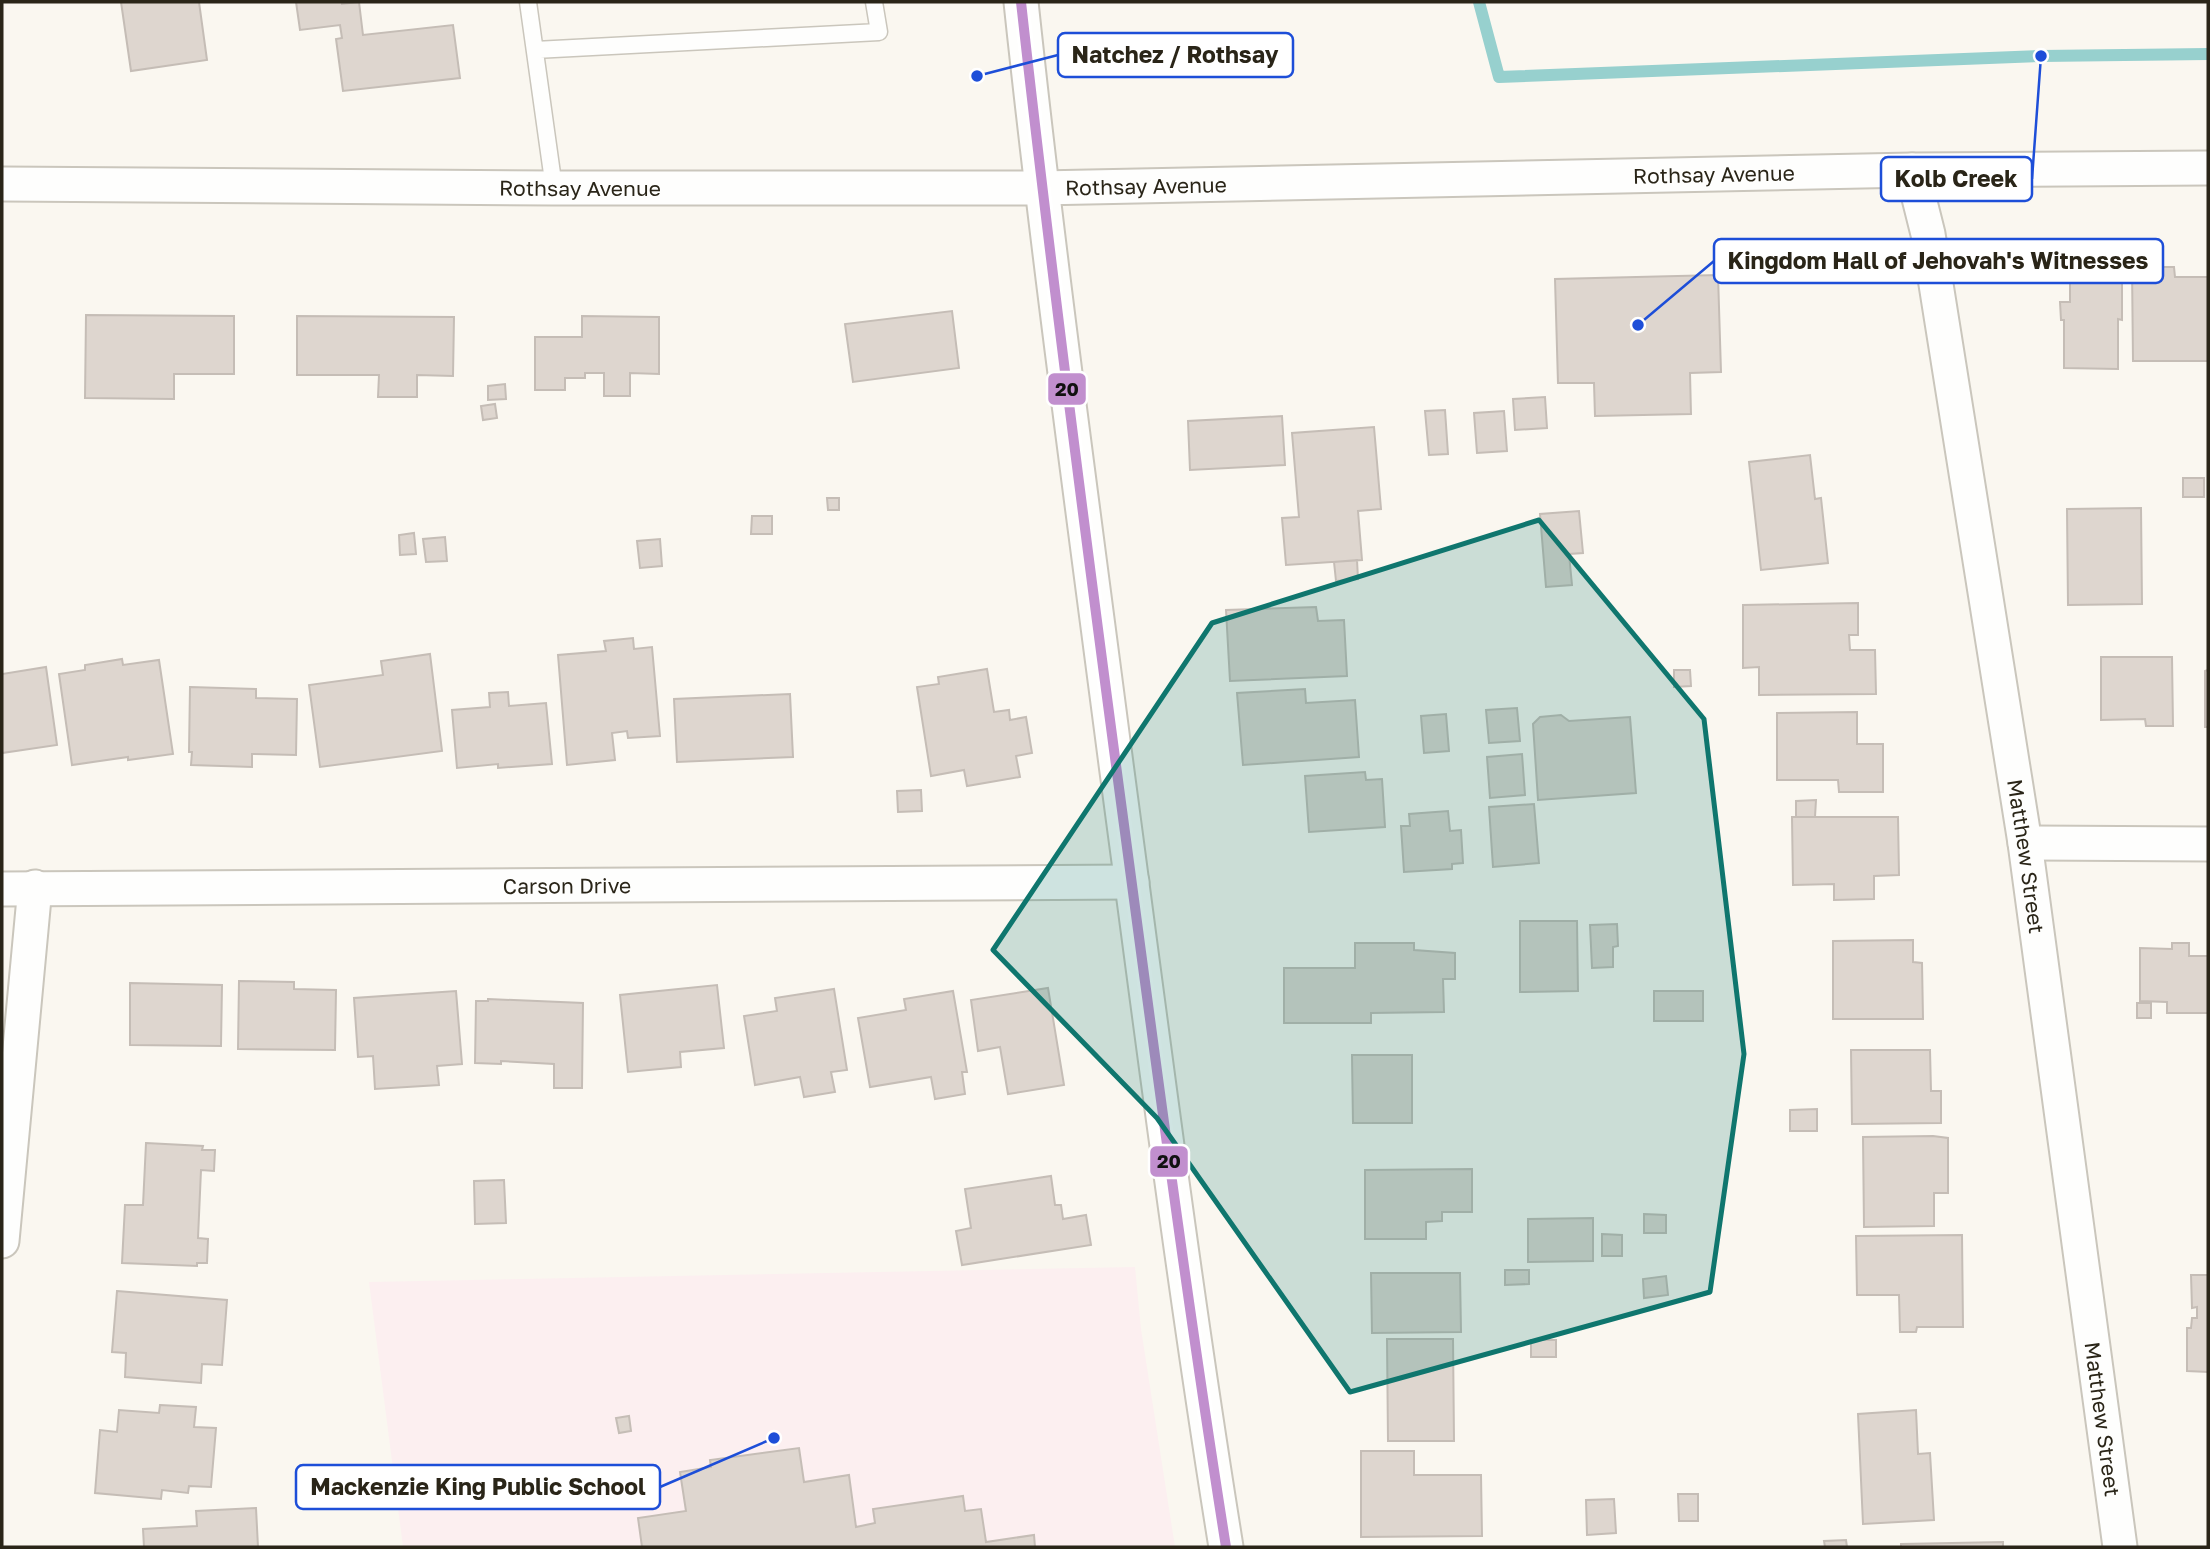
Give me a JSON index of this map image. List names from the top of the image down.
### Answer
{
  "streets": {
    "street": ["Rothsay Avenue", "Matthew Street", "Carson Drive"]
  },
  "crossings": [
    ["Rothsay Avenue", "Matthew Street"]
  ],
  "places": [
    "Kolb Creek",
    "Natchez / Rothsay",
    "Kingdom Hall of Jehovah's Witnesses",
    "Mackenzie King Public School"
  ],
  "lines": ["transit line 20"]
}
